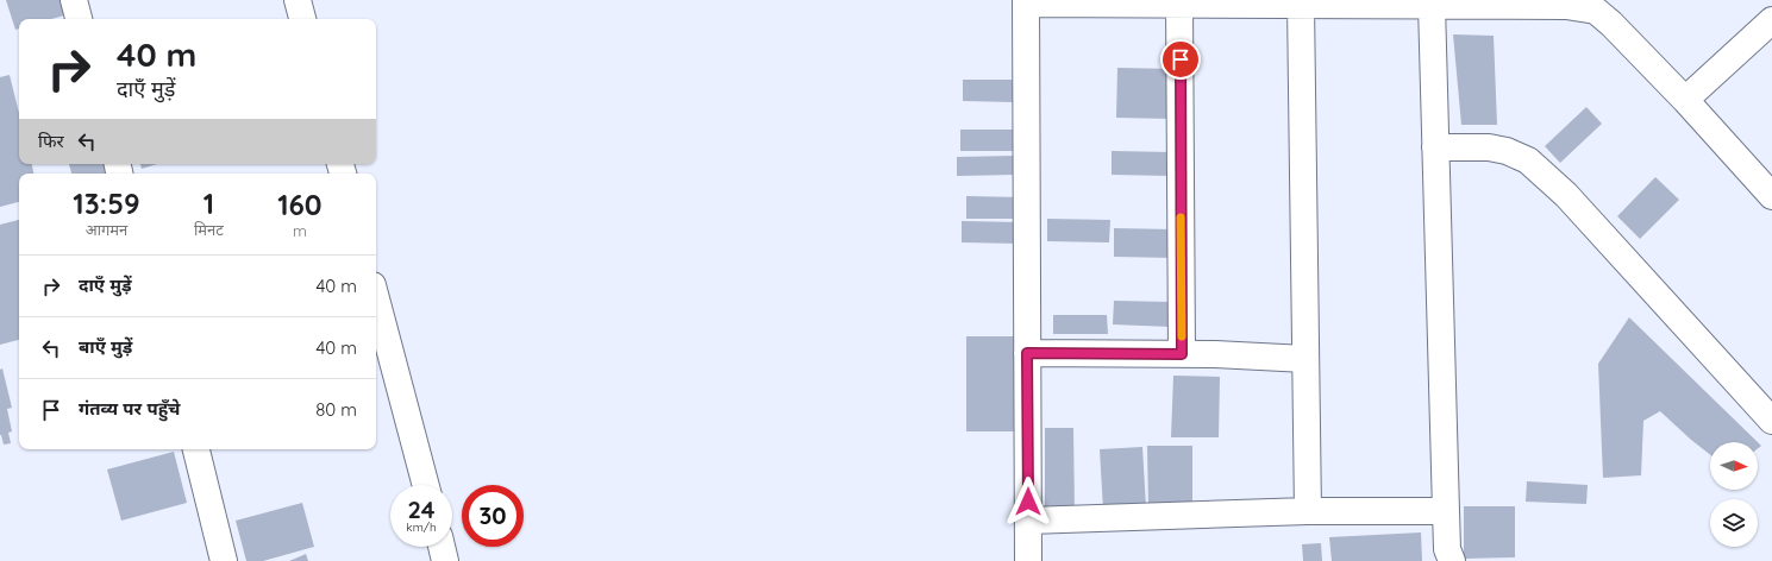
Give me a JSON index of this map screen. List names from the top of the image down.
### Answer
{
  "north": "right",
  "page": {
    "turn": ["40 m", "दाएँ मुड़ें"],
    "then": "फिर",
    "eta": [
      "13:59",
      "आगमन",
      "1",
      "मिनट",
      "160",
      "m"
    ],
    "list": [
      {
        "name": "दाएँ मुड़ें",
        "value": "40 m"
      },
      {
        "name": "बाएँ मुड़ें",
        "value": "40 m"
      },
      {
        "name": "गंतव्य पर पहुँचे",
        "value": "80 m"
      }
    ],
    "speed": "24 km/h",
    "limit": "30"
  }
}
